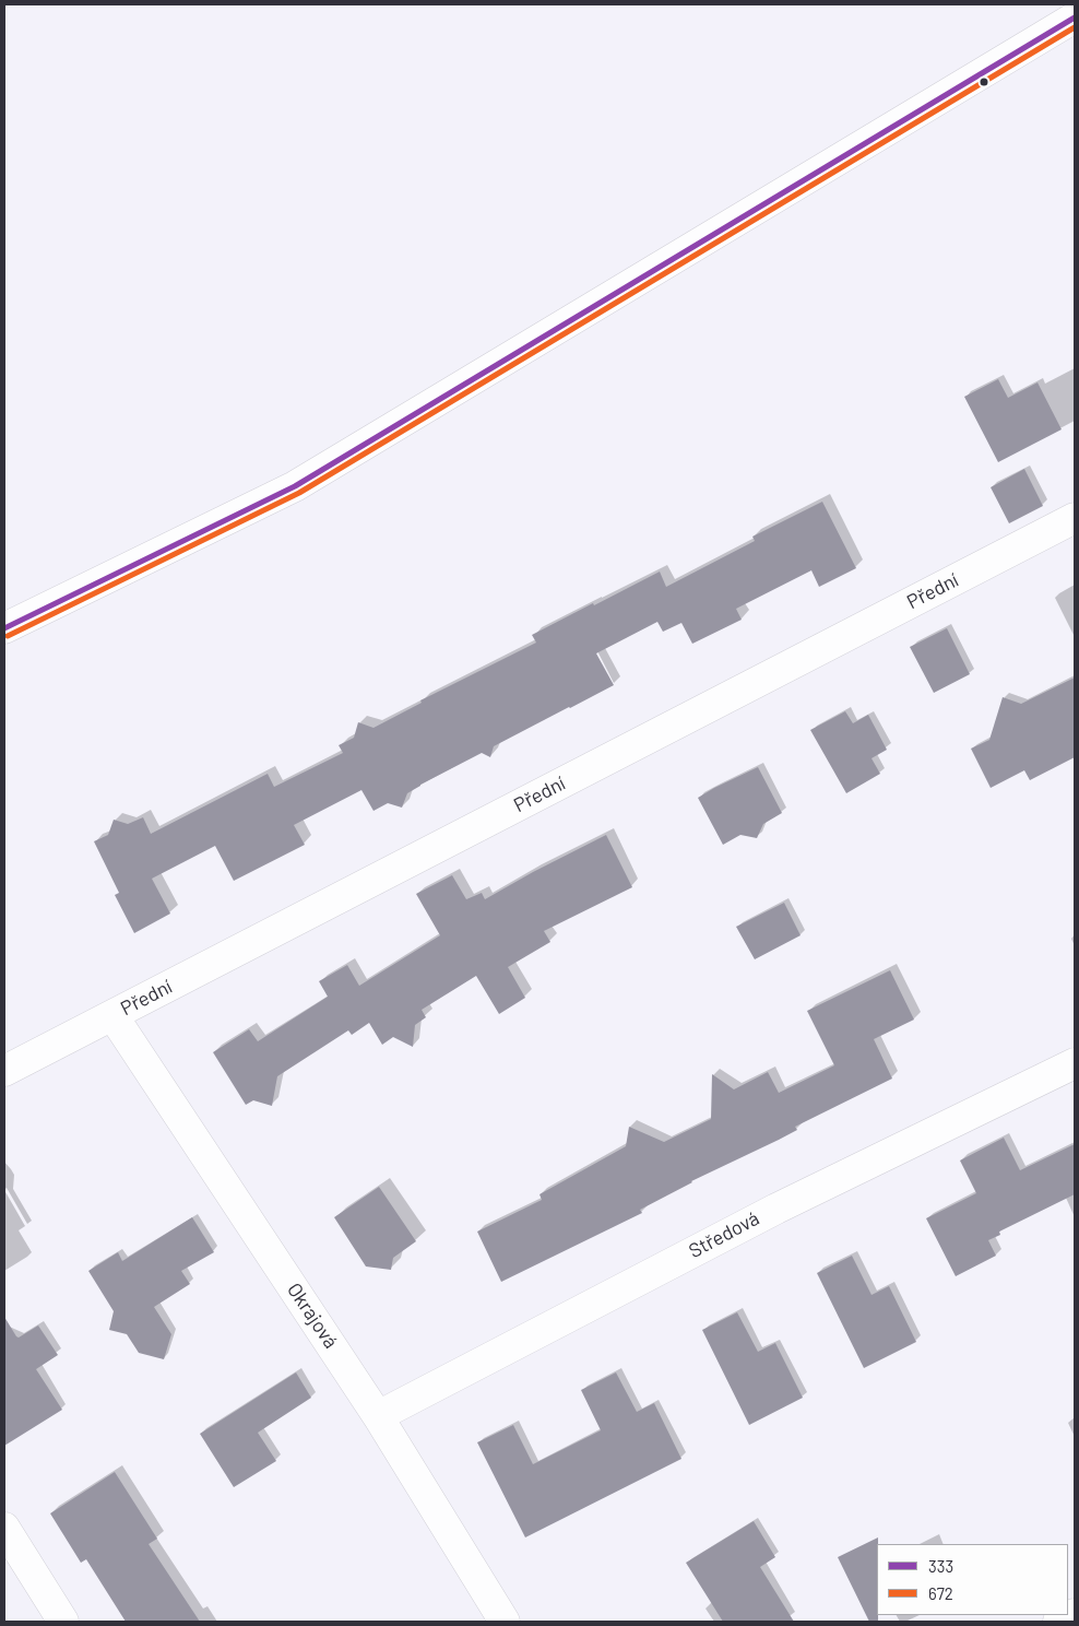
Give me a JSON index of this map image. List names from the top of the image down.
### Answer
{
  "streets": {
    "street": ["Přední", "Středová", "Okrajová"]
  },
  "crossings": [
    ["Přední", "Okrajová"],
    ["Středová", "Okrajová"]
  ],
  "lines": ["transit line 333", "transit line 672"],
  "legend": ["333", "672"]
}
